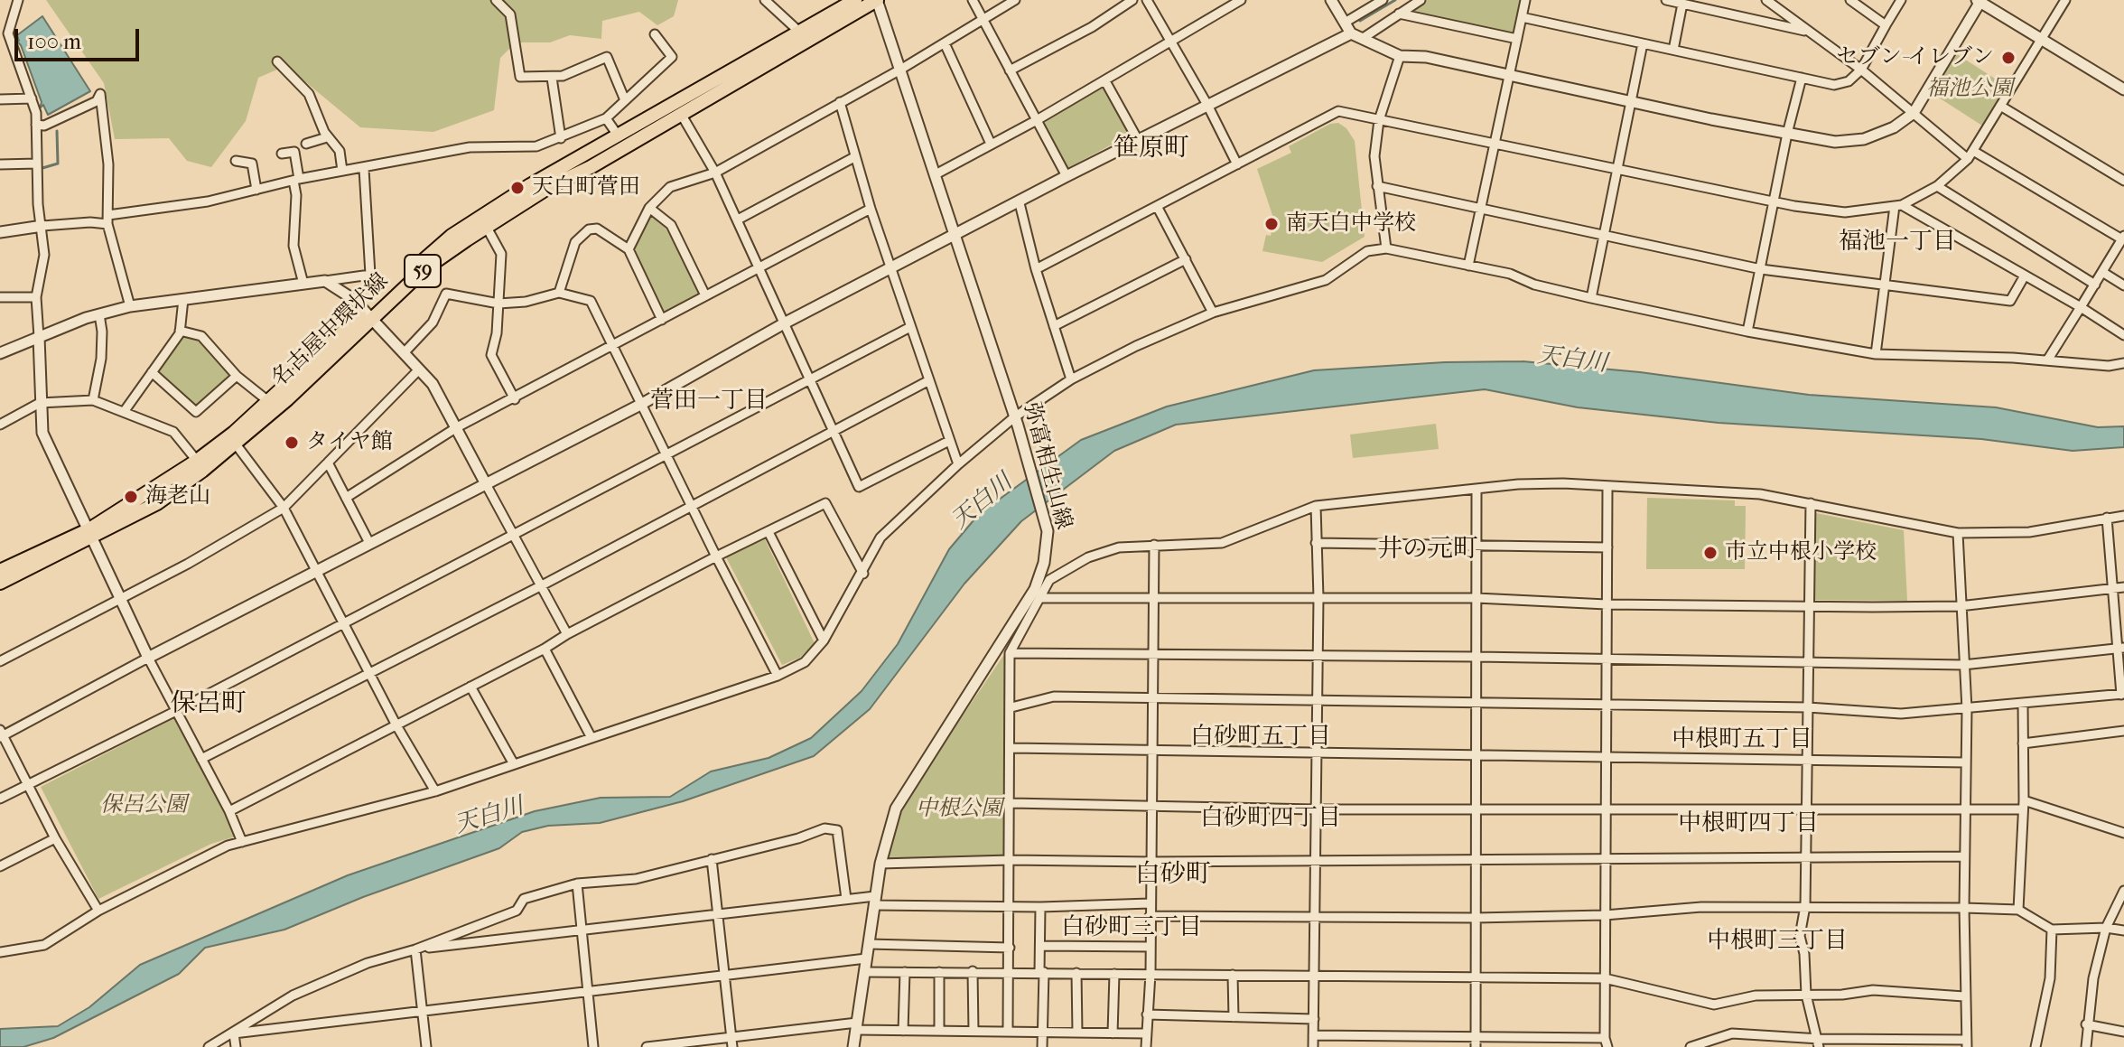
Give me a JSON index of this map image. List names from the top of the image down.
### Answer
{
  "streets": {
    "main road": ["59", "名古屋中環状線"],
    "street": ["弥富相生山線"]
  },
  "crossings": [
    ["名古屋中環状線", "弥富相生山線"]
  ],
  "districts": [
    "笹原町",
    "福池一丁目",
    "菅田一丁目",
    "井の元町",
    "保呂町",
    "白砂町五丁目",
    "中根町五丁目",
    "白砂町四丁目",
    "中根町四丁目",
    "白砂町",
    "白砂町三丁目",
    "中根町三丁目"
  ],
  "water": ["天白川"],
  "parks": ["福池公園", "保呂公園", "中根公園"],
  "places": [
    "セブン-イレブン",
    "天白町菅田",
    "南天白中学校",
    "タイヤ館",
    "海老山",
    "市立中根小学校"
  ],
  "scale_bar": "100 m"
}
